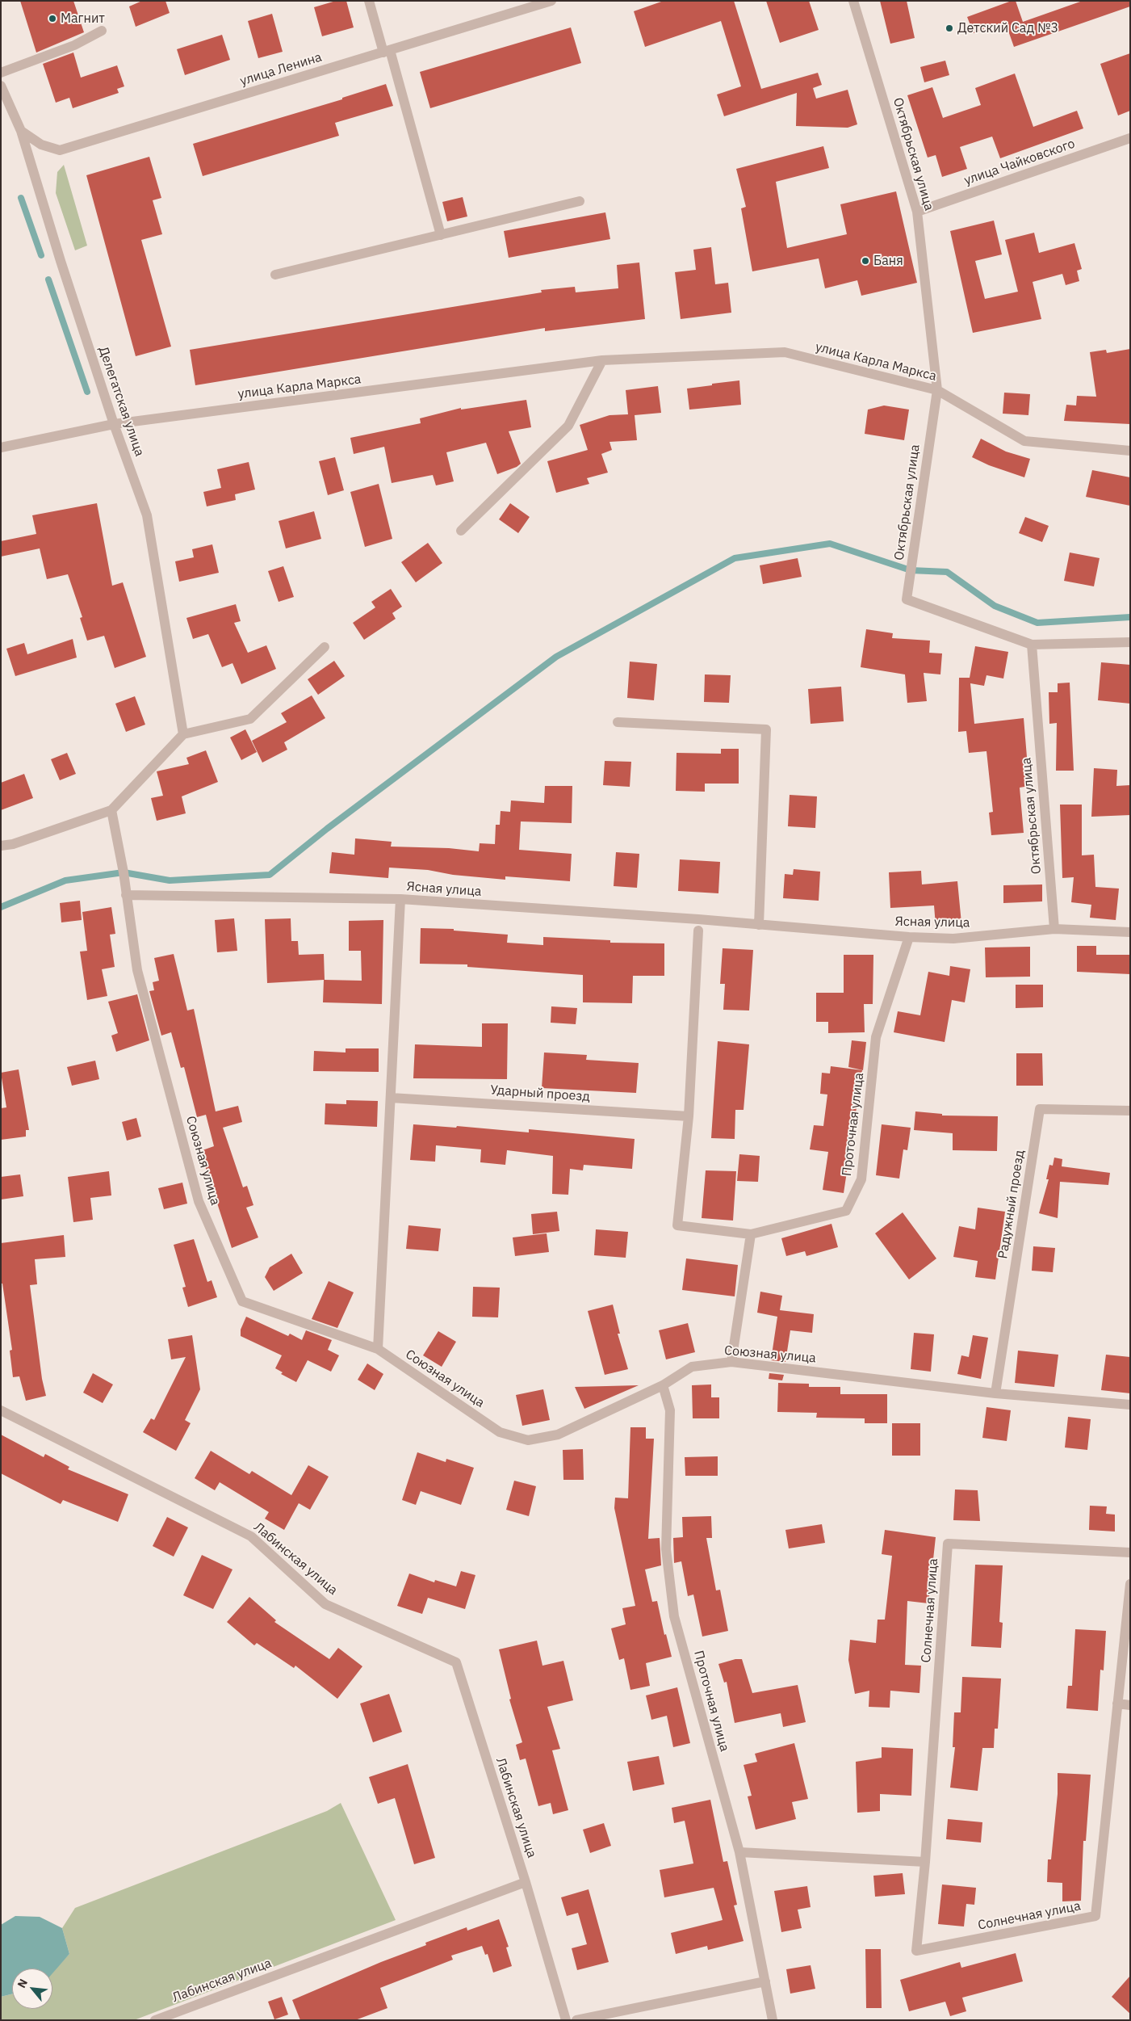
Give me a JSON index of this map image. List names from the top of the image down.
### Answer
{
  "streets": {
    "street": [
      "улица Ленина",
      "Октябрьская улица",
      "улица Чайковского",
      "улица Карла Маркса",
      "Делегатская улица",
      "Ясная улица",
      "Ударный проезд",
      "Проточная улица",
      "Союзная улица",
      "Радужный проезд",
      "Лабинская улица",
      "Солнечная улица"
    ]
  },
  "crossings": [
    ["улица Ленина", "Делегатская улица"],
    ["Октябрьская улица", "улица Чайковского"],
    ["Октябрьская улица", "улица Карла Маркса"],
    ["Октябрьская улица", "Ясная улица"],
    ["улица Карла Маркса", "Делегатская улица"],
    ["Ясная улица", "Проточная улица"],
    ["Ясная улица", "Союзная улица"],
    ["Проточная улица", "Союзная улица"],
    ["Союзная улица", "Радужный проезд"]
  ],
  "places": ["Магнит", "Детский Сад №3", "Баня"],
  "north": "top left"
}
